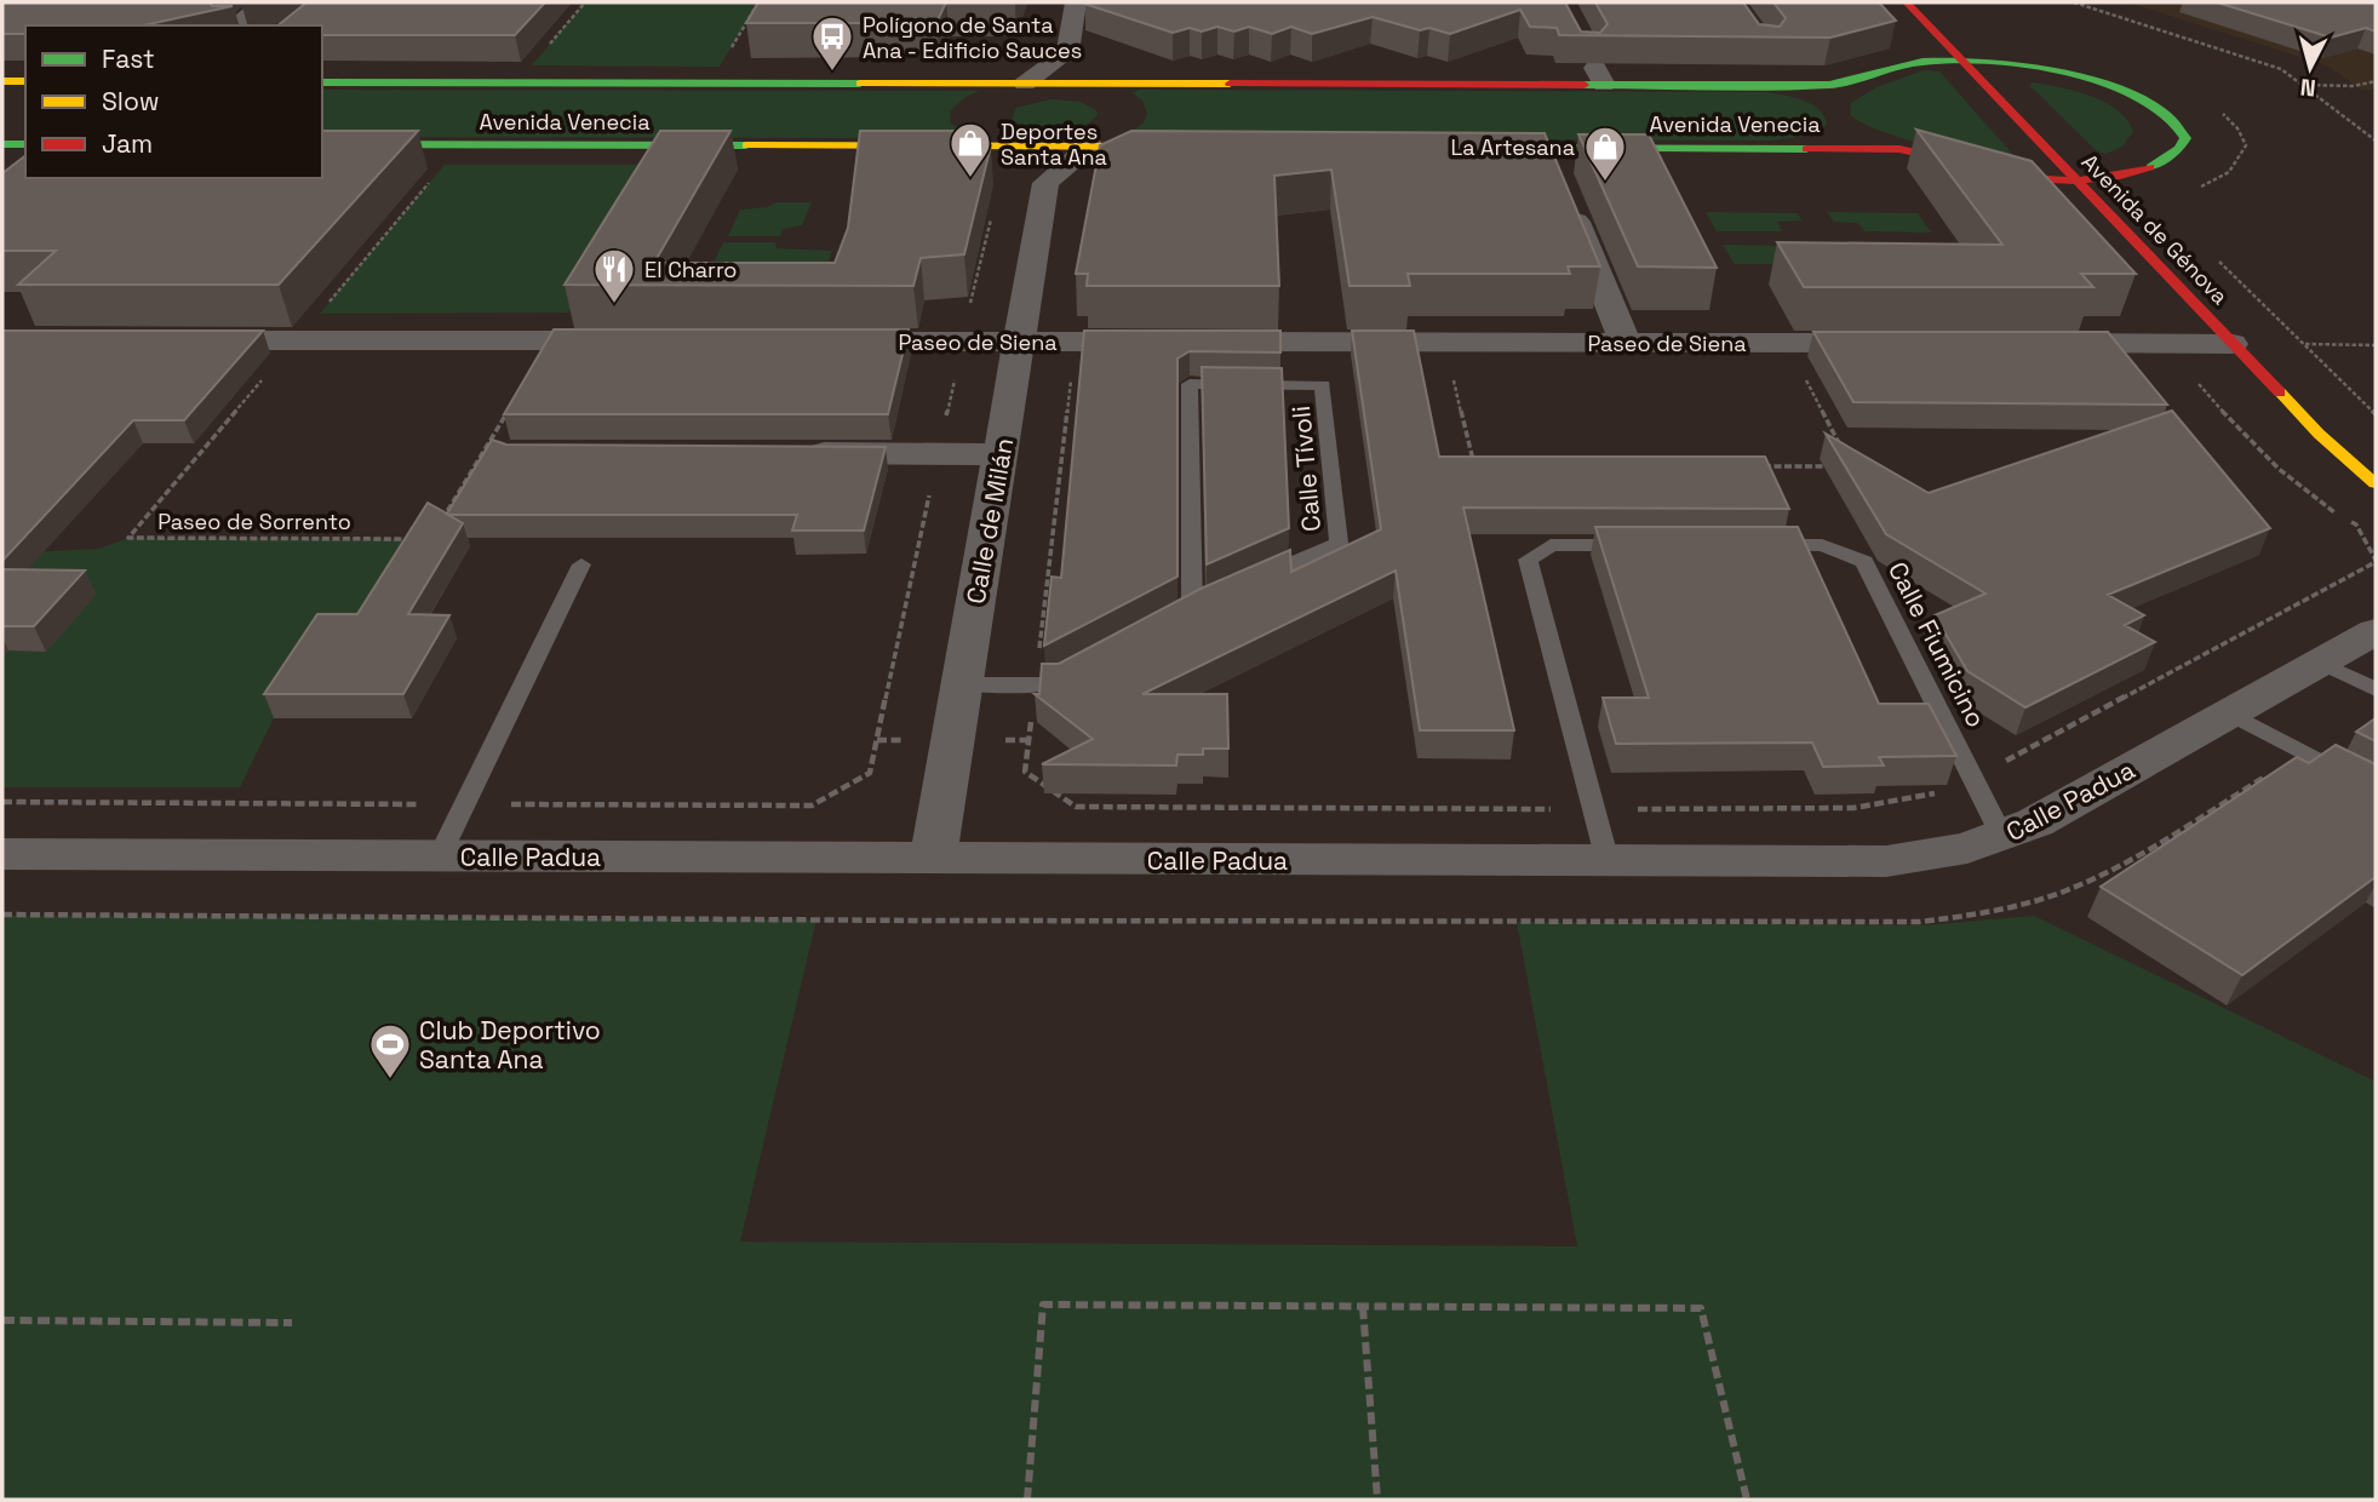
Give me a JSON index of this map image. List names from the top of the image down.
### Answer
{
  "streets": {
    "street": [
      "Avenida Venecia",
      "Avenida de Génova",
      "Paseo de Siena",
      "Calle de Milán",
      "Calle Padua"
    ],
    "lane": ["Calle Tívoli", "Calle Fiumicino"],
    "path": ["Paseo de Sorrento"]
  },
  "crossings": [
    ["Avenida Venecia", "Avenida de Génova"],
    ["Paseo de Siena", "Calle de Milán"],
    ["Calle de Milán", "Calle Padua"],
    ["Calle Fiumicino", "Calle Padua"]
  ],
  "places": {
    "bus stop": ["Polígono de Santa Ana - Edificio Sauces"],
    "shop": ["Deportes Santa Ana", "La Artesana"],
    "restaurant": ["El Charro"],
    "sports": ["Club Deportivo Santa Ana"]
  },
  "legend": ["Fast", "Slow", "Jam"],
  "north": "bottom"
}
